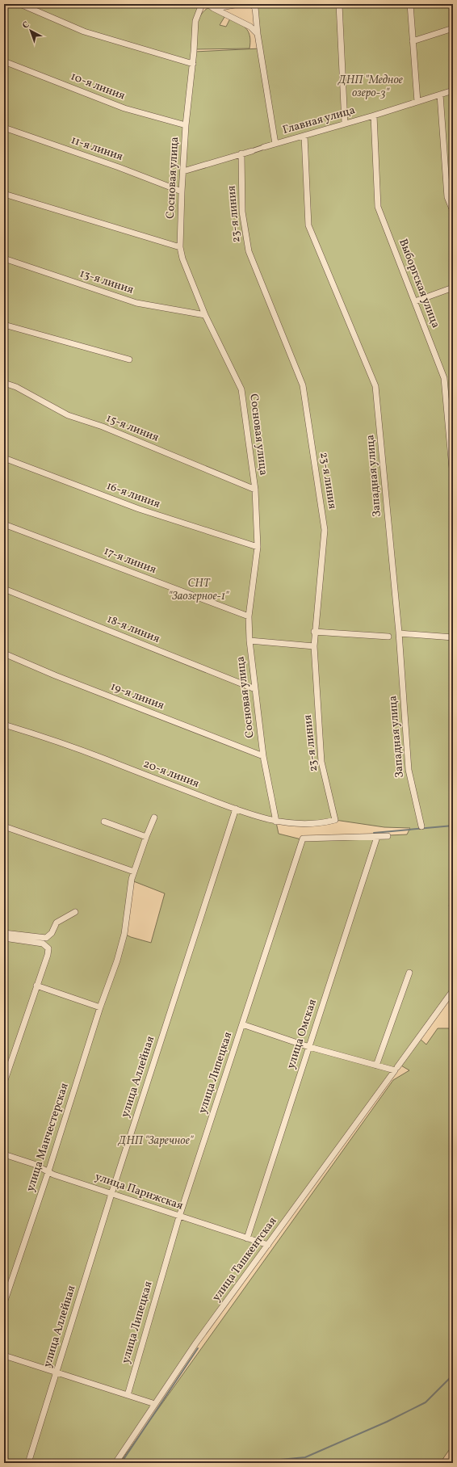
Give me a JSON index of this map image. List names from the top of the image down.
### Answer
{
  "streets": {
    "street": [
      "10-я линия",
      "Главная улица",
      "11-я линия",
      "Сосновая улица",
      "23-я линия",
      "13-я линия",
      "Выборгская улица",
      "15-я линия",
      "Западная улица",
      "16-я линия",
      "17-я линия",
      "18-я линия",
      "19-я линия",
      "20-я линия",
      "улица Омская",
      "улица Липецкая",
      "улица Аллейная",
      "улица Манчестерская",
      "улица Парижская",
      "улица Ташкентская"
    ]
  },
  "crossings": [
    ["10-я линия", "Сосновая улица"],
    ["Главная улица", "Выборгская улица"],
    ["Главная улица", "Западная улица"],
    ["11-я линия", "Сосновая улица"],
    ["Сосновая улица", "13-я линия"],
    ["Сосновая улица", "15-я линия"],
    ["Сосновая улица", "16-я линия"],
    ["Сосновая улица", "17-я линия"],
    ["Сосновая улица", "18-я линия"],
    ["Сосновая улица", "19-я линия"],
    ["Сосновая улица", "20-я линия"],
    ["23-я линия", "20-я линия"],
    ["20-я линия", "улица Аллейная"],
    ["улица Омская", "улица Липецкая"],
    ["улица Омская", "улица Парижская"],
    ["улица Липецкая", "улица Парижская"],
    ["улица Аллейная", "улица Парижская"],
    ["улица Манчестерская", "улица Парижская"],
    ["улица Парижская", "улица Ташкентская"]
  ],
  "parks": ["ДНП \"Медное озеро-3\"", "СНТ \"Заозерное-1\"", "ДНП \"Заречное\""],
  "north": "top left"
}
